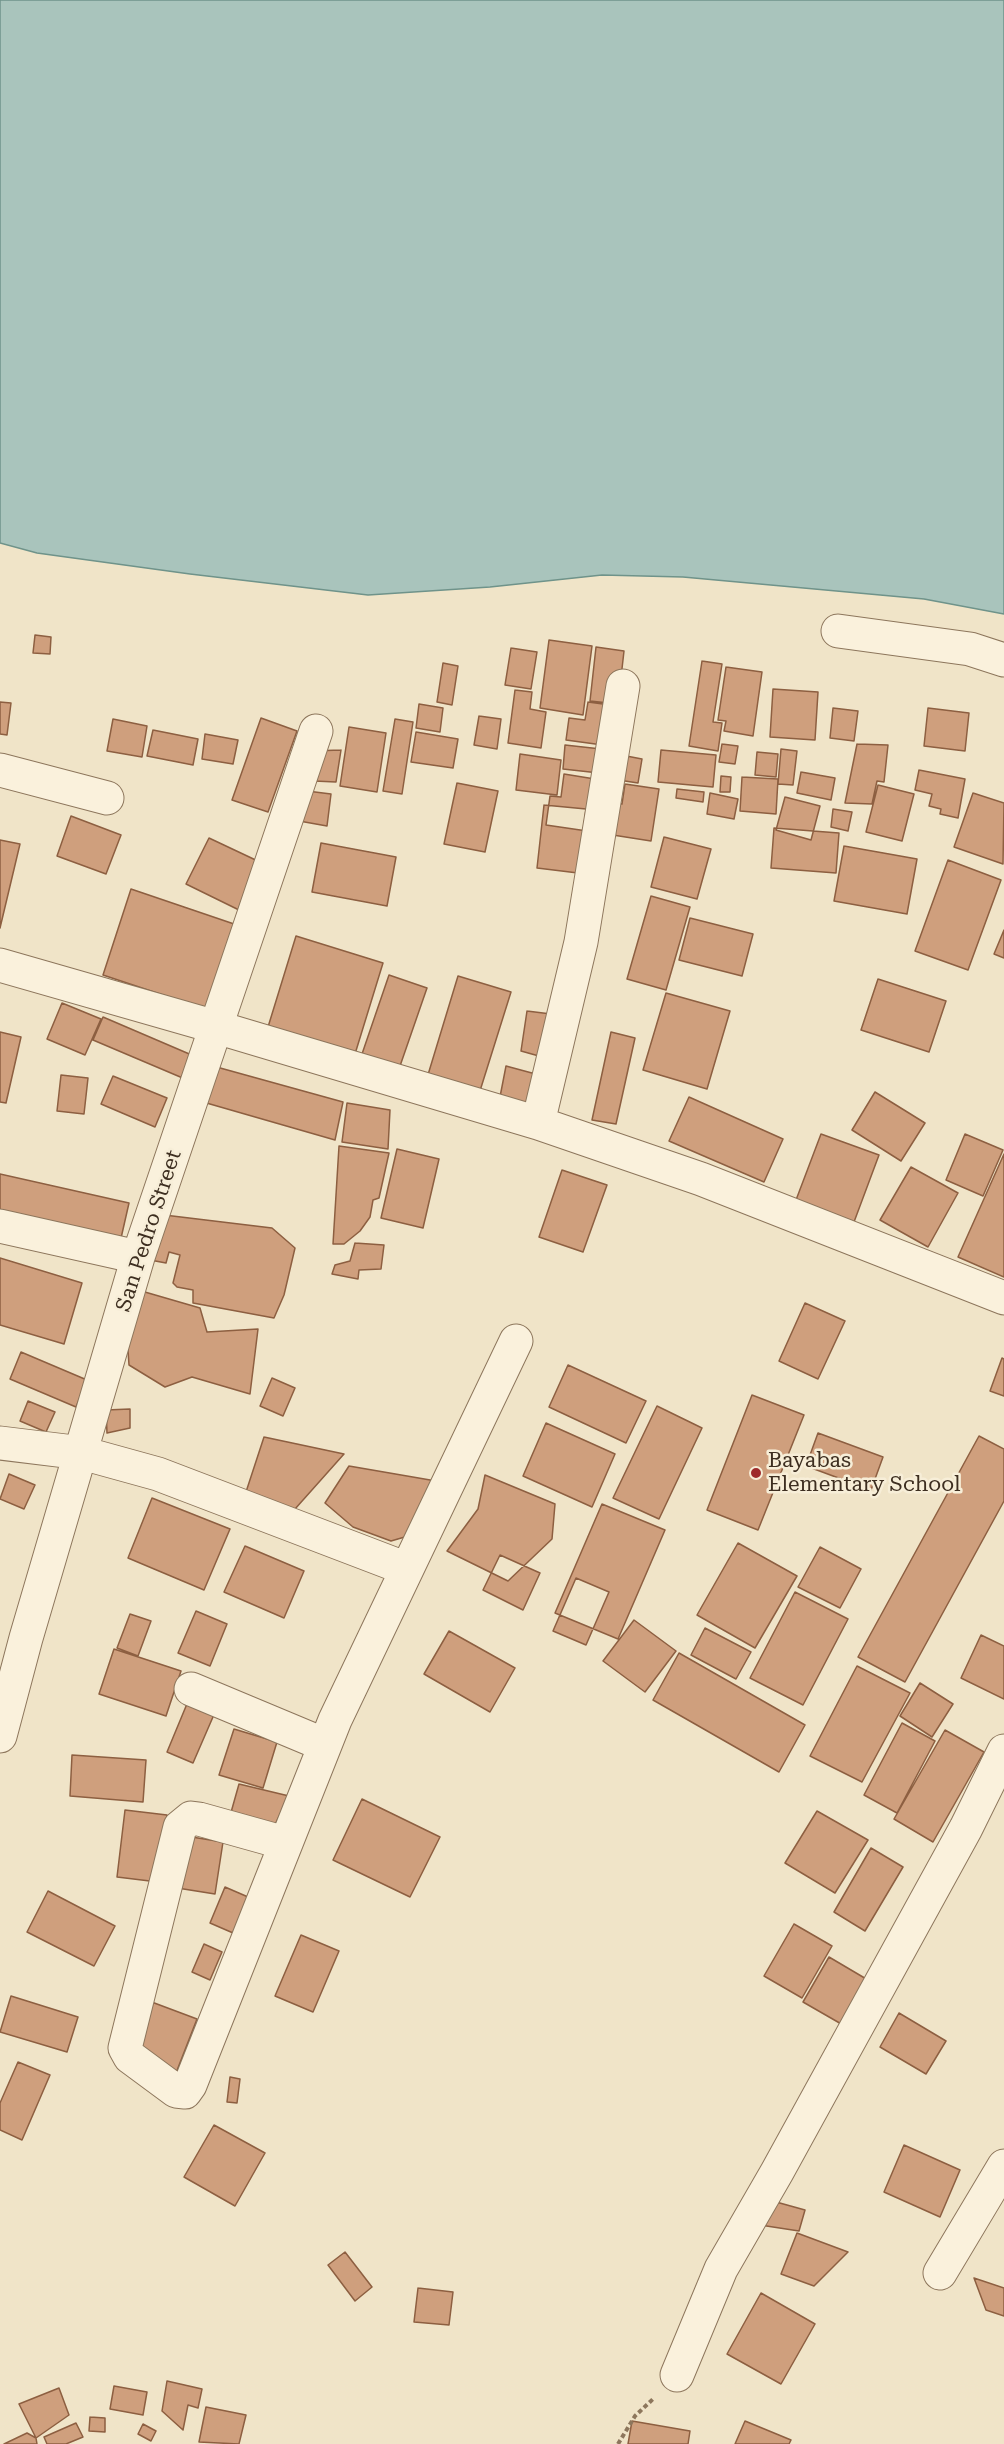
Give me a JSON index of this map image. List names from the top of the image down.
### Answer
{
  "streets": {
    "street": ["San Pedro Street"]
  },
  "places": ["Bayabas Elementary School"]
}
